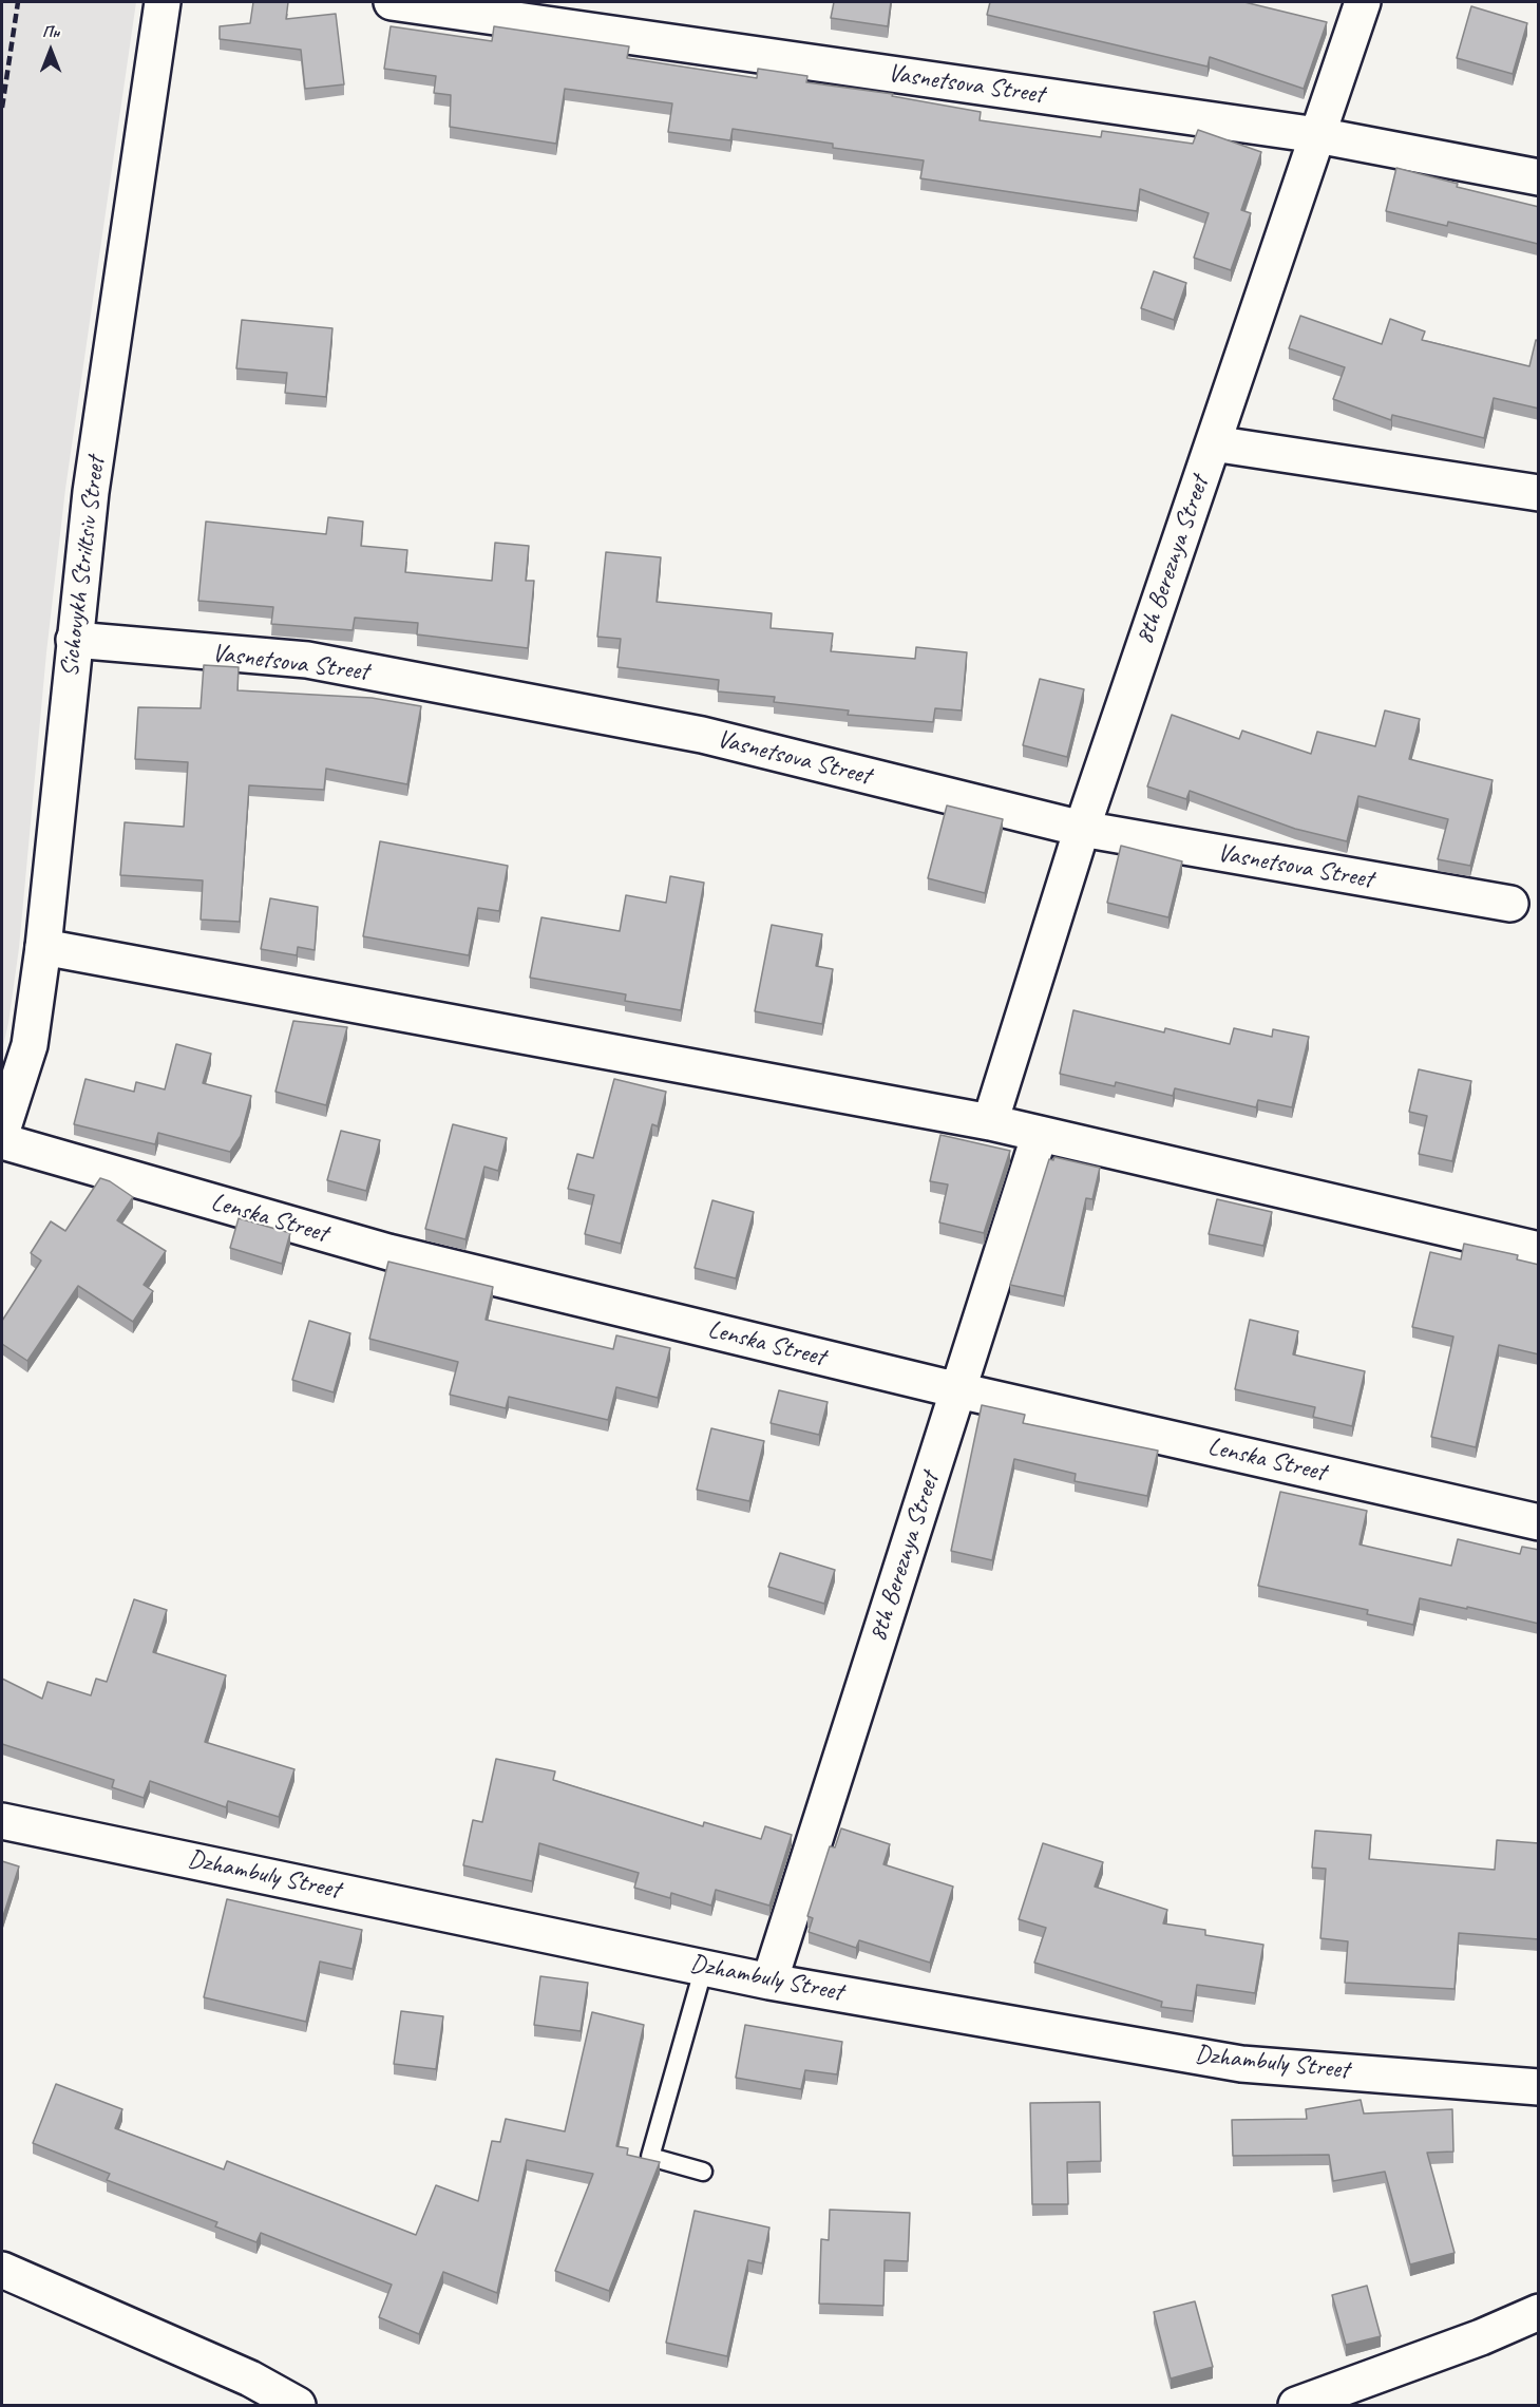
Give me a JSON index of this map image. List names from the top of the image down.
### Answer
{
  "streets": {
    "street": [
      "Vasnetsova Street",
      "8th Bereznya Street",
      "Sichovykh Striltsiv Street",
      "Lenska Street",
      "Dzhambuly Street"
    ]
  },
  "crossings": [
    ["Vasnetsova Street", "8th Bereznya Street"],
    ["Vasnetsova Street", "Sichovykh Striltsiv Street"],
    ["8th Bereznya Street", "Lenska Street"],
    ["8th Bereznya Street", "Dzhambuly Street"]
  ],
  "north": "top"
}
